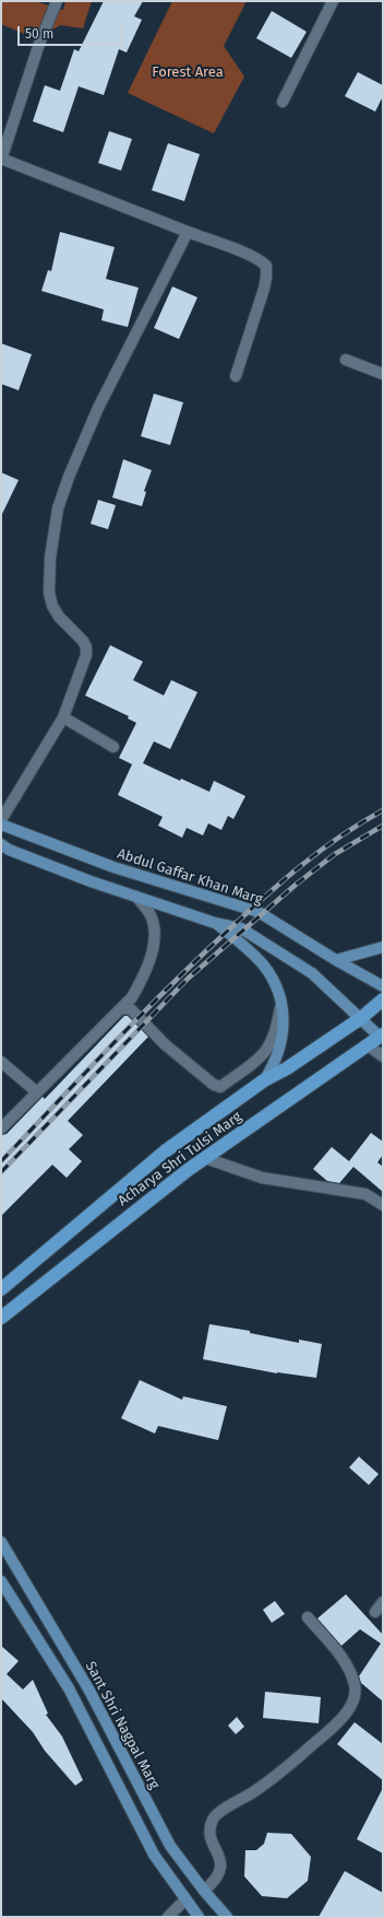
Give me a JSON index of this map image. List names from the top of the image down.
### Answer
{
  "streets": {
    "highway": ["Acharya Shri Tulsi Marg"],
    "main road": ["Abdul Gaffar Khan Marg", "Sant Shri Nagpal Marg"]
  },
  "parks": ["Forest Area"],
  "scale_bar": "50 m"
}
